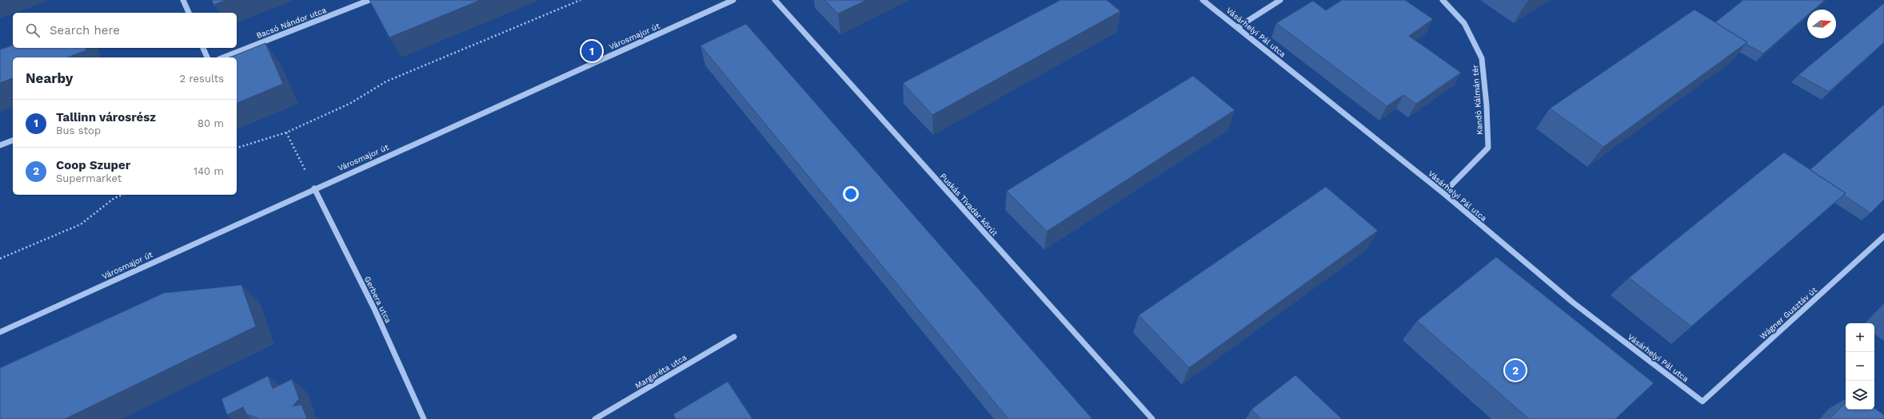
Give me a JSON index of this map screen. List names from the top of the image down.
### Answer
{
  "streets": {
    "street": [
      "Bacsó Nándor utca",
      "Vásárhelyi Pál utca",
      "Városmajor út",
      "Kandó Kálmán tér",
      "Puskás Tivadar körút",
      "Gerbera utca",
      "Wágner Gusztáv út",
      "Margaréta utca"
    ]
  },
  "crossings": [
    ["Vásárhelyi Pál utca", "Kandó Kálmán tér"],
    ["Vásárhelyi Pál utca", "Wágner Gusztáv út"],
    ["Városmajor út", "Gerbera utca"]
  ],
  "north": "right",
  "page": {
    "search": "Search here",
    "pins": ["1", "2"],
    "heading": ["Nearby", "2 results"],
    "list": [
      {
        "mark": "1",
        "name": "Tallinn városrész",
        "note": "Bus stop",
        "value": "80 m"
      },
      {
        "mark": "2",
        "name": "Coop Szuper",
        "note": "Supermarket",
        "value": "140 m"
      }
    ],
    "map_buttons": ["+", "−"]
  }
}
